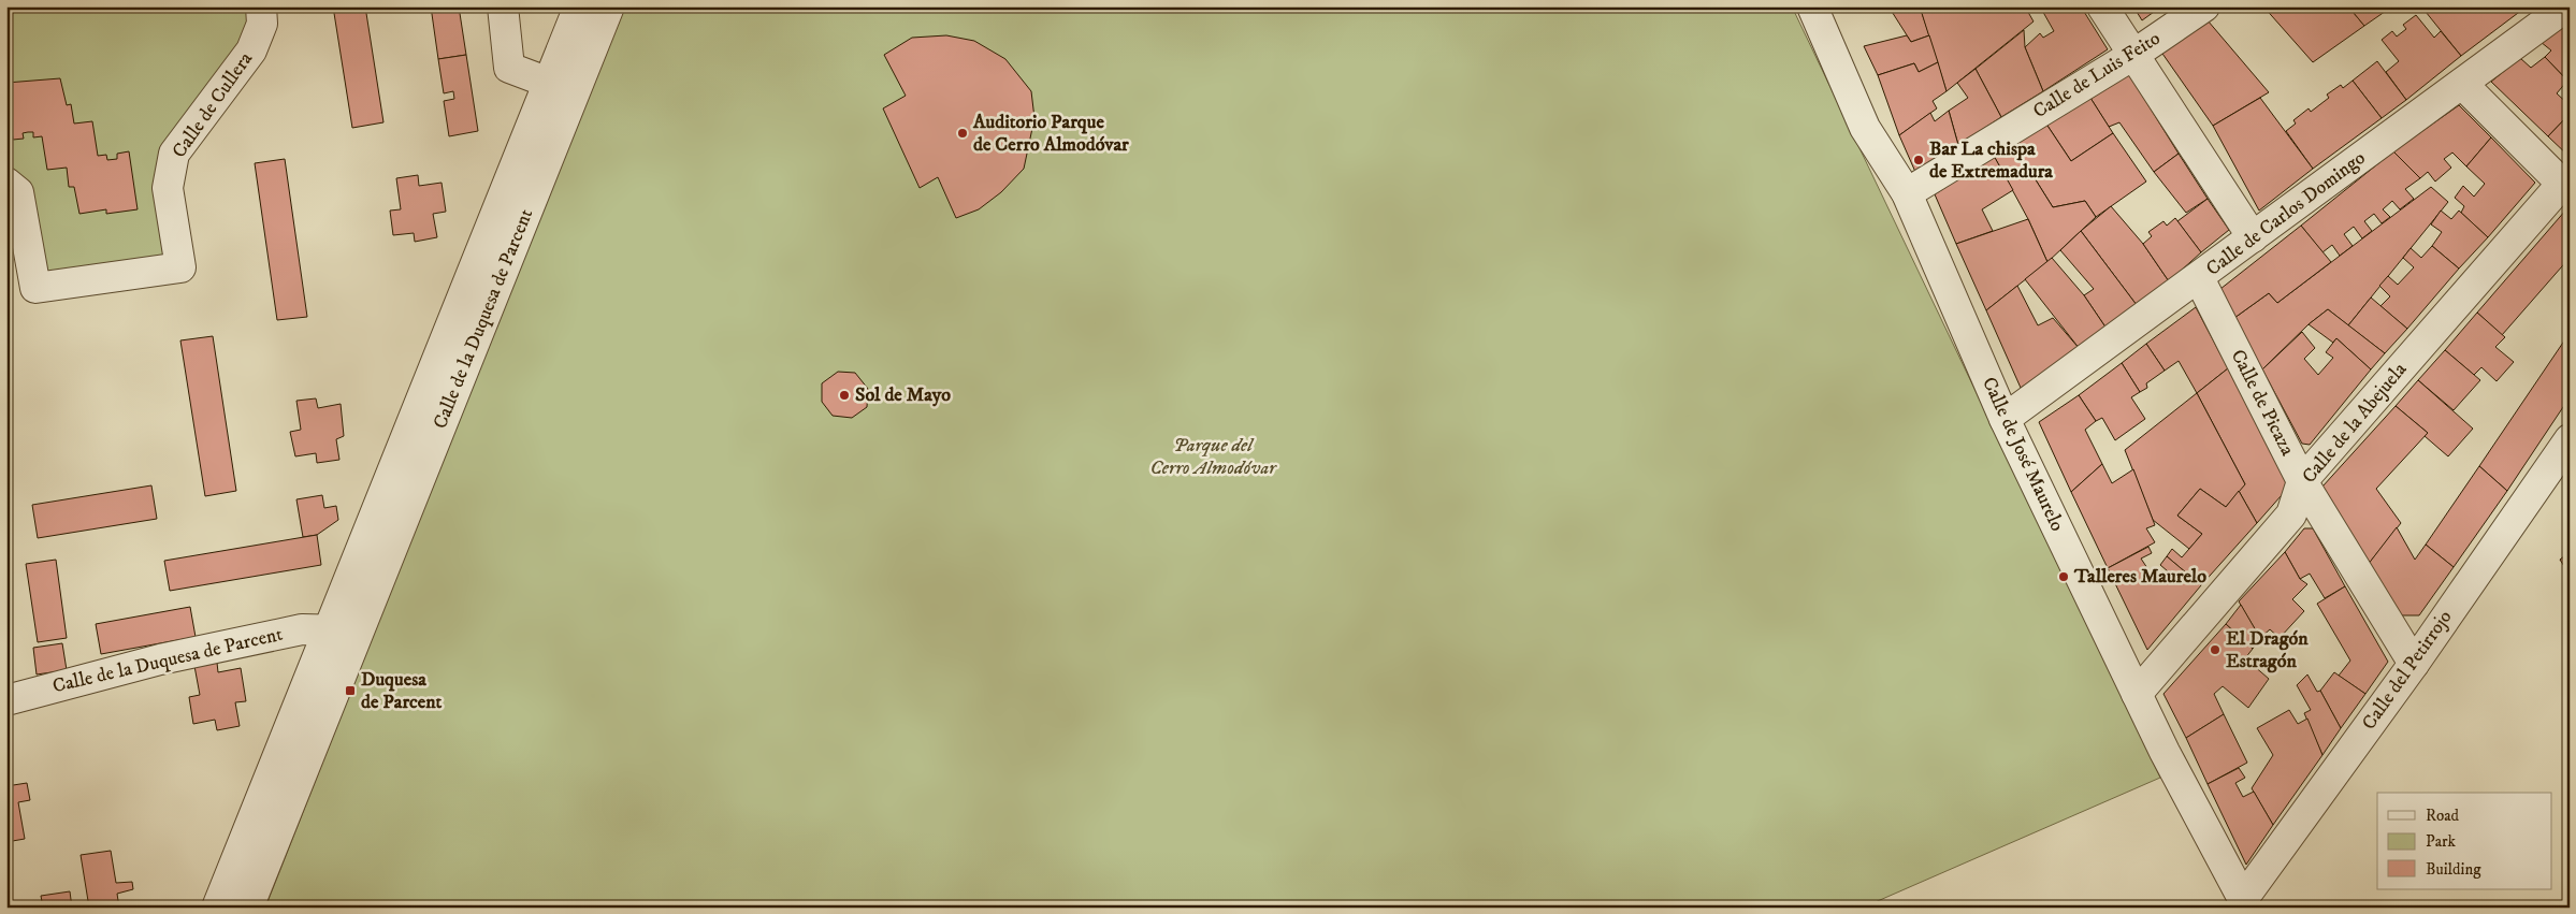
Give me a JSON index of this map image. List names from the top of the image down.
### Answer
{
  "streets": {
    "street": [
      "Calle de Luis Feito",
      "Calle de Cullera",
      "Calle de Carlos Domingo",
      "Calle de la Duquesa de Parcent",
      "Calle de Picaza",
      "Calle de la Abejuela",
      "Calle de José Maurelo",
      "Calle del Petirrojo"
    ]
  },
  "crossings": [
    ["Calle de Luis Feito", "Calle de José Maurelo"],
    ["Calle de Carlos Domingo", "Calle de Picaza"],
    ["Calle de Carlos Domingo", "Calle de José Maurelo"],
    ["Calle de Picaza", "Calle de la Abejuela"],
    ["Calle de Picaza", "Calle del Petirrojo"],
    ["Calle de la Abejuela", "Calle de José Maurelo"],
    ["Calle de José Maurelo", "Calle del Petirrojo"]
  ],
  "parks": ["Parque del Cerro Almodóvar"],
  "places": {
    "other": [
      "Auditorio Parque de Cerro Almodóvar",
      "Bar La chispa de Extremadura",
      "Sol de Mayo",
      "Talleres Maurelo",
      "El Dragón Estragón"
    ],
    "transit": ["Duquesa de Parcent"]
  },
  "legend": ["Road", "Park", "Building"]
}
